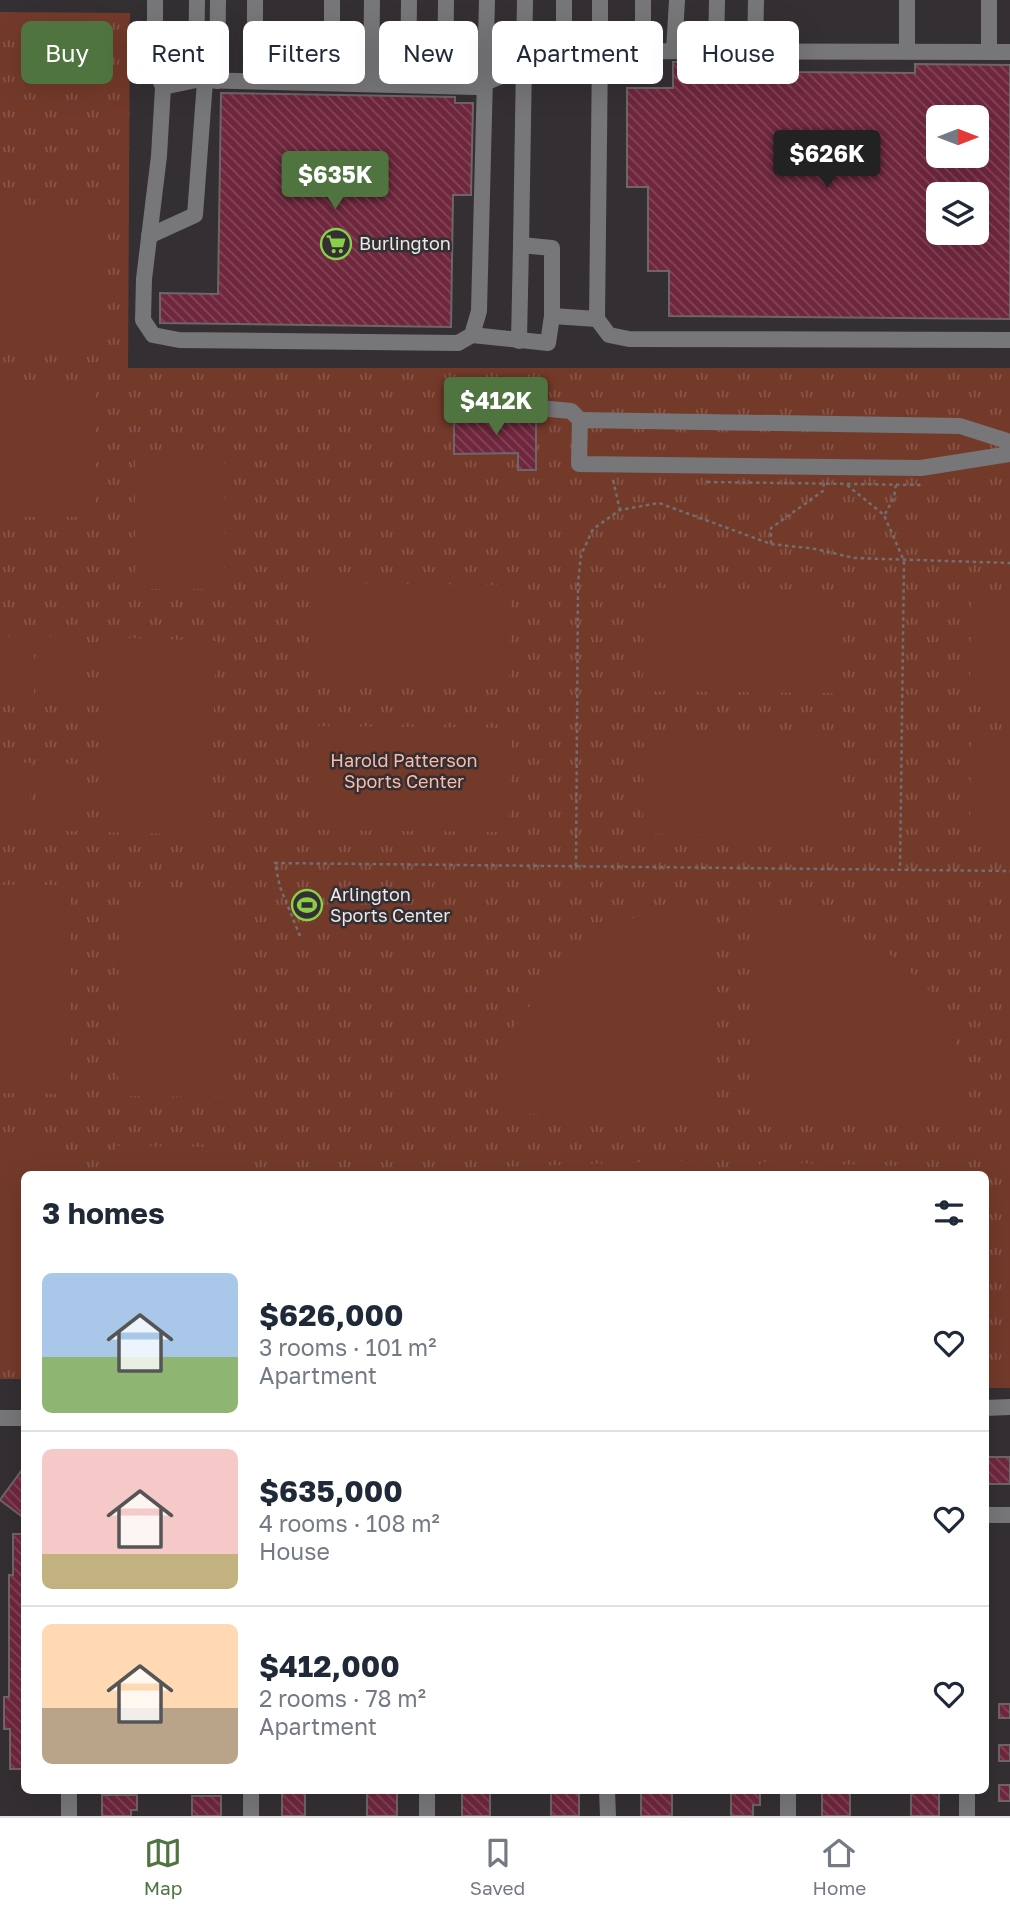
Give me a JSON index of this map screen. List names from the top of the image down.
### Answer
{
  "parks": ["Harold Patterson Sports Center"],
  "places": {
    "supermarket": ["Burlington"],
    "sports": ["Arlington Sports Center"]
  },
  "north": "right",
  "page": {
    "chip": [
      "Buy",
      "Rent",
      "Filters",
      "New",
      "Apartment",
      "House"
    ],
    "price": ["$626K", "$635K", "$412K"],
    "heading": "3 homes",
    "list": [
      {
        "name": "$626,000",
        "note": "3 rooms · 101 m² · Apartment"
      },
      {
        "name": "$635,000",
        "note": "4 rooms · 108 m² · House"
      },
      {
        "name": "$412,000",
        "note": "2 rooms · 78 m² · Apartment"
      }
    ],
    "tabs": ["Map", "Saved", "Home"]
  }
}
